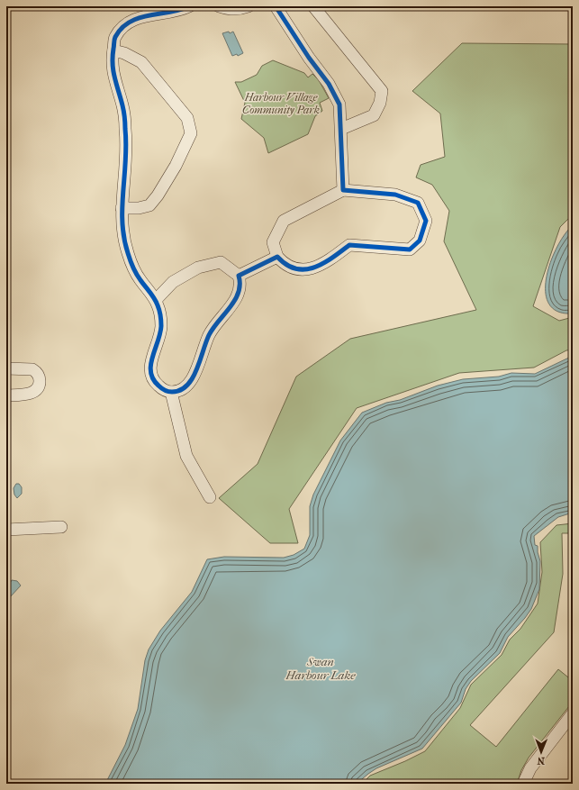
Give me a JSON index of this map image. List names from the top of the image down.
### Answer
{
  "water": ["Swan Harbour Lake"],
  "parks": ["Harbour Village Community Park"],
  "north": "bottom"
}
